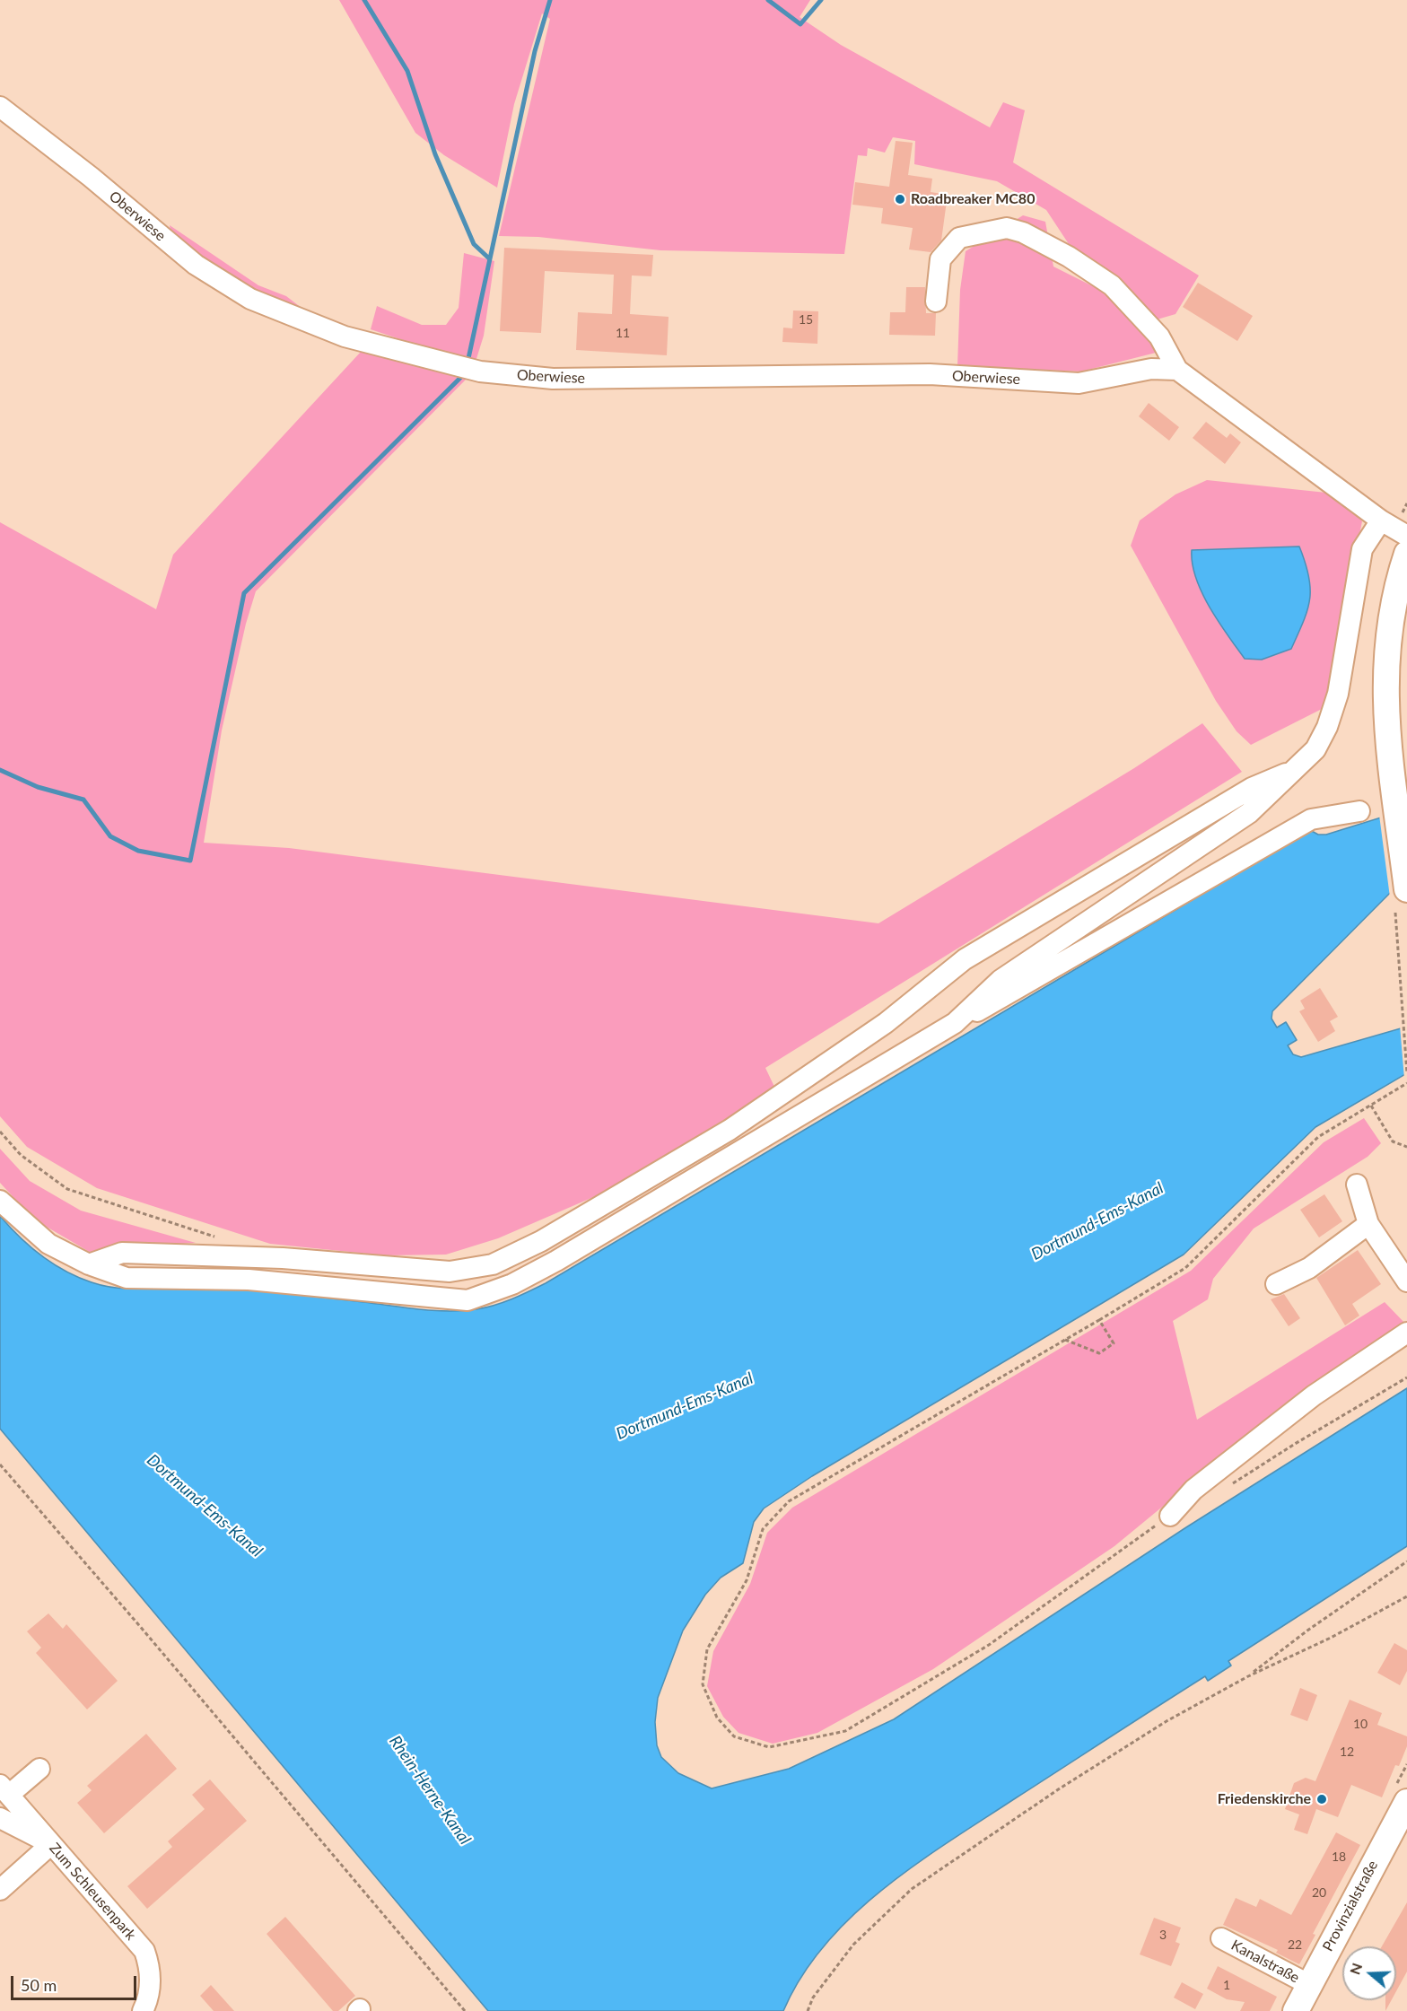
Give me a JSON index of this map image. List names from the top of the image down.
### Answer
{
  "streets": {
    "main road": ["Provinzialstraße"],
    "street": ["Oberwiese", "Zum Schleusenpark", "Kanalstraße"]
  },
  "crossings": [
    ["Provinzialstraße", "Kanalstraße"]
  ],
  "water": ["Dortmund-Ems-Kanal", "Rhein-Herne-Kanal"],
  "places": ["Roadbreaker MC80", "Friedenskirche"],
  "house_numbers": [
    "15",
    "11",
    "10",
    "12",
    "18",
    "20",
    "3",
    "22",
    "1"
  ],
  "scale_bar": "50 m",
  "north": "left"
}
